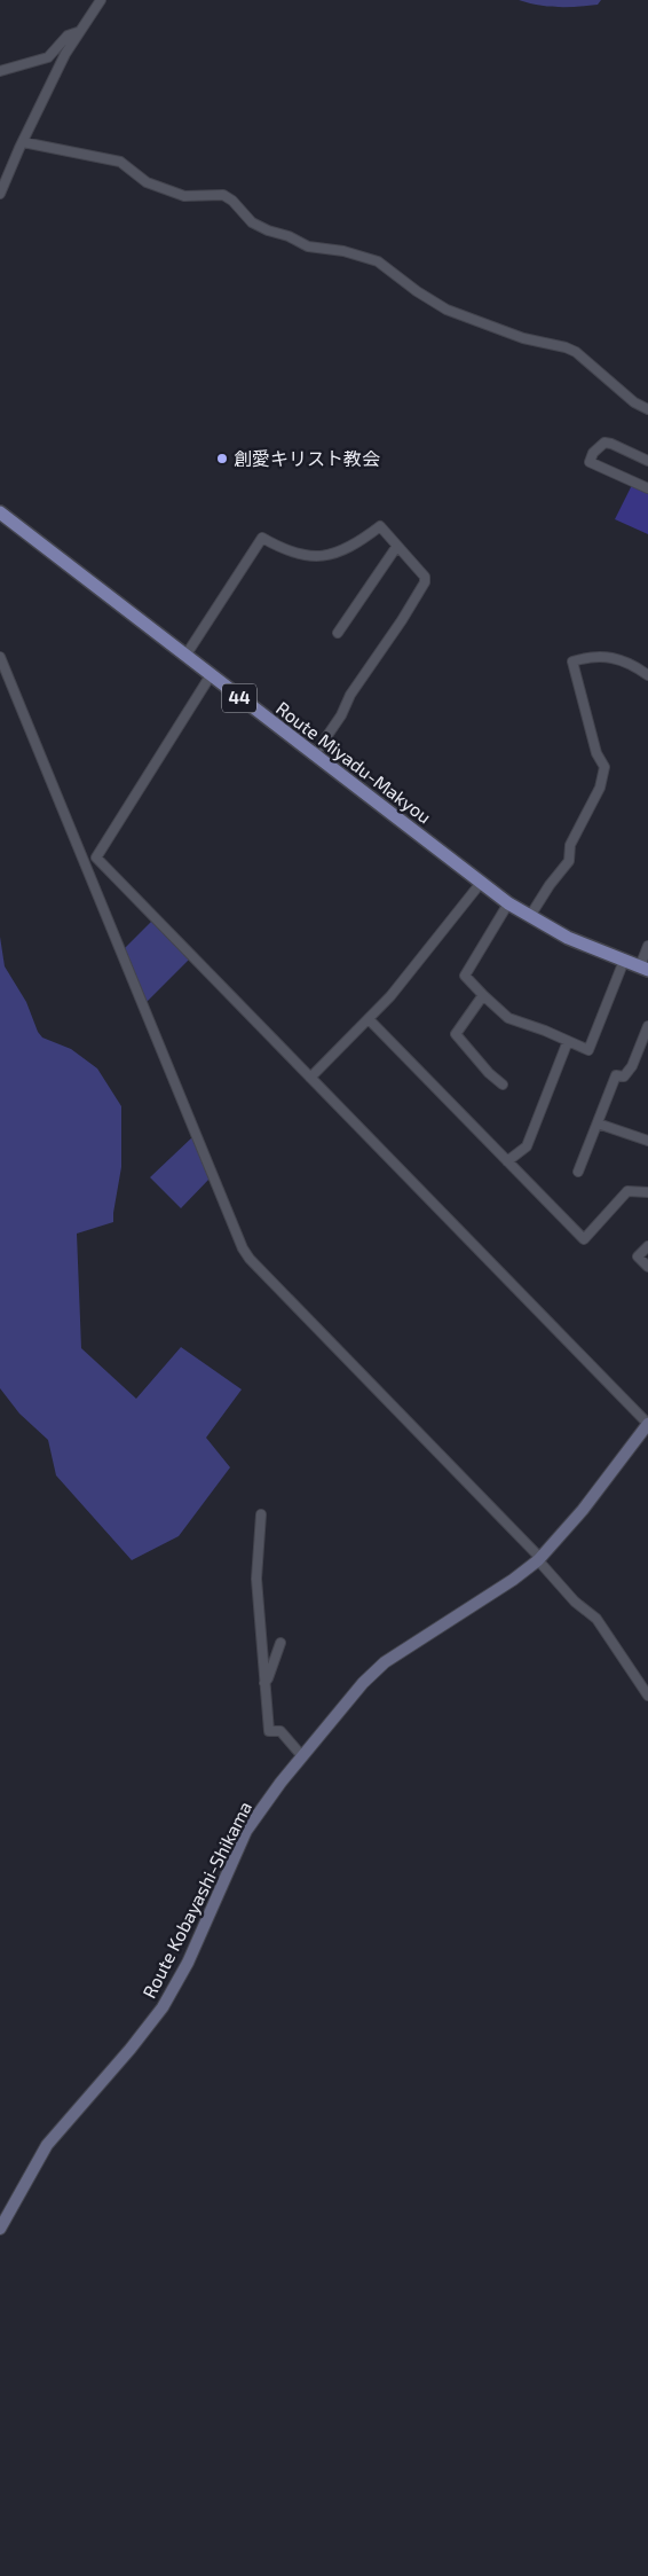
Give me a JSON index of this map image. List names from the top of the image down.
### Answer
{
  "streets": {
    "main road": ["44", "Route Miyadu-Makyou", "Route Kobayashi-Shikama"]
  },
  "places": ["創愛キリスト教会"]
}
